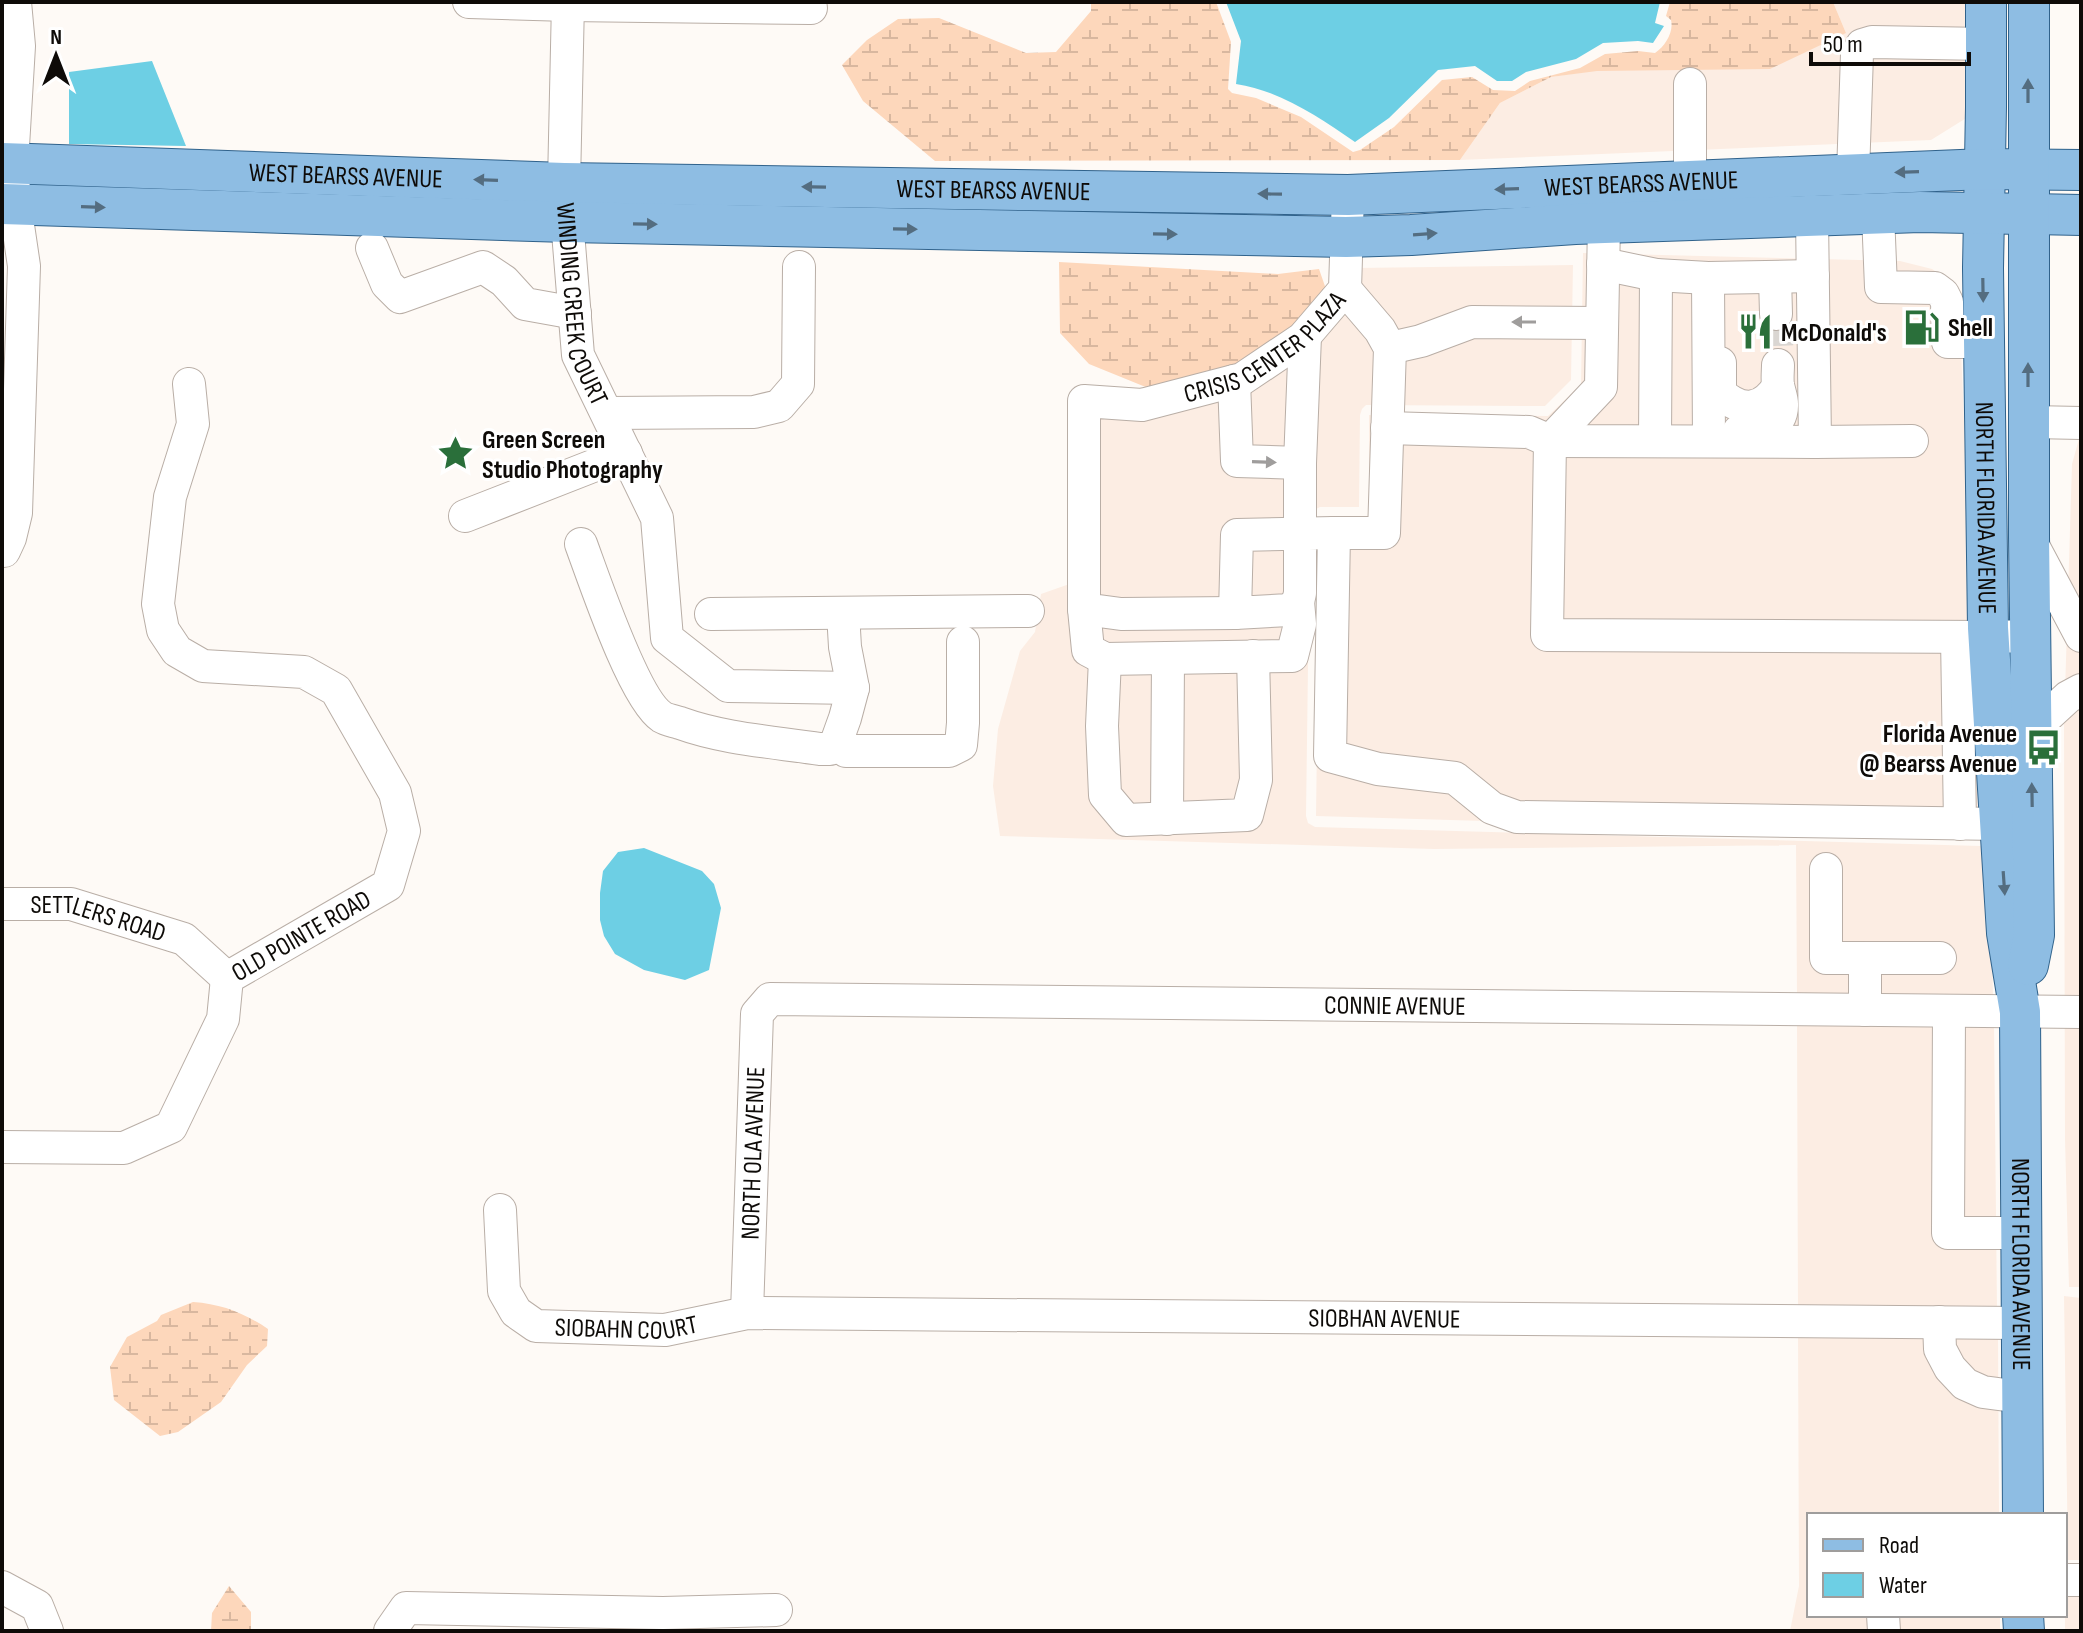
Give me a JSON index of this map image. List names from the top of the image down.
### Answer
{
  "streets": {
    "main road": ["WEST BEARSS AVENUE", "NORTH FLORIDA AVENUE"],
    "street": [
      "WINDING CREEK COURT",
      "CRISIS CENTER PLAZA",
      "SETTLERS ROAD",
      "OLD POINTE ROAD",
      "CONNIE AVENUE",
      "NORTH OLA AVENUE",
      "SIOBHAN AVENUE",
      "SIOBAHN COURT"
    ]
  },
  "crossings": [
    ["WEST BEARSS AVENUE", "WINDING CREEK COURT"],
    ["WEST BEARSS AVENUE", "CRISIS CENTER PLAZA"],
    ["WEST BEARSS AVENUE", "NORTH FLORIDA AVENUE"],
    ["NORTH FLORIDA AVENUE", "CONNIE AVENUE"],
    ["NORTH FLORIDA AVENUE", "SIOBHAN AVENUE"],
    ["SETTLERS ROAD", "OLD POINTE ROAD"],
    ["CONNIE AVENUE", "NORTH OLA AVENUE"],
    ["NORTH OLA AVENUE", "SIOBHAN AVENUE"],
    ["NORTH OLA AVENUE", "SIOBAHN COURT"],
    ["SIOBHAN AVENUE", "SIOBAHN COURT"]
  ],
  "places": {
    "fuel station": ["Shell"],
    "restaurant": ["McDonald's"],
    "place": ["Green Screen Studio Photography"],
    "bus stop": ["Florida Avenue @ Bearss Avenue"]
  },
  "legend": ["Road", "Water"],
  "scale_bar": "50 m",
  "north": "top"
}
